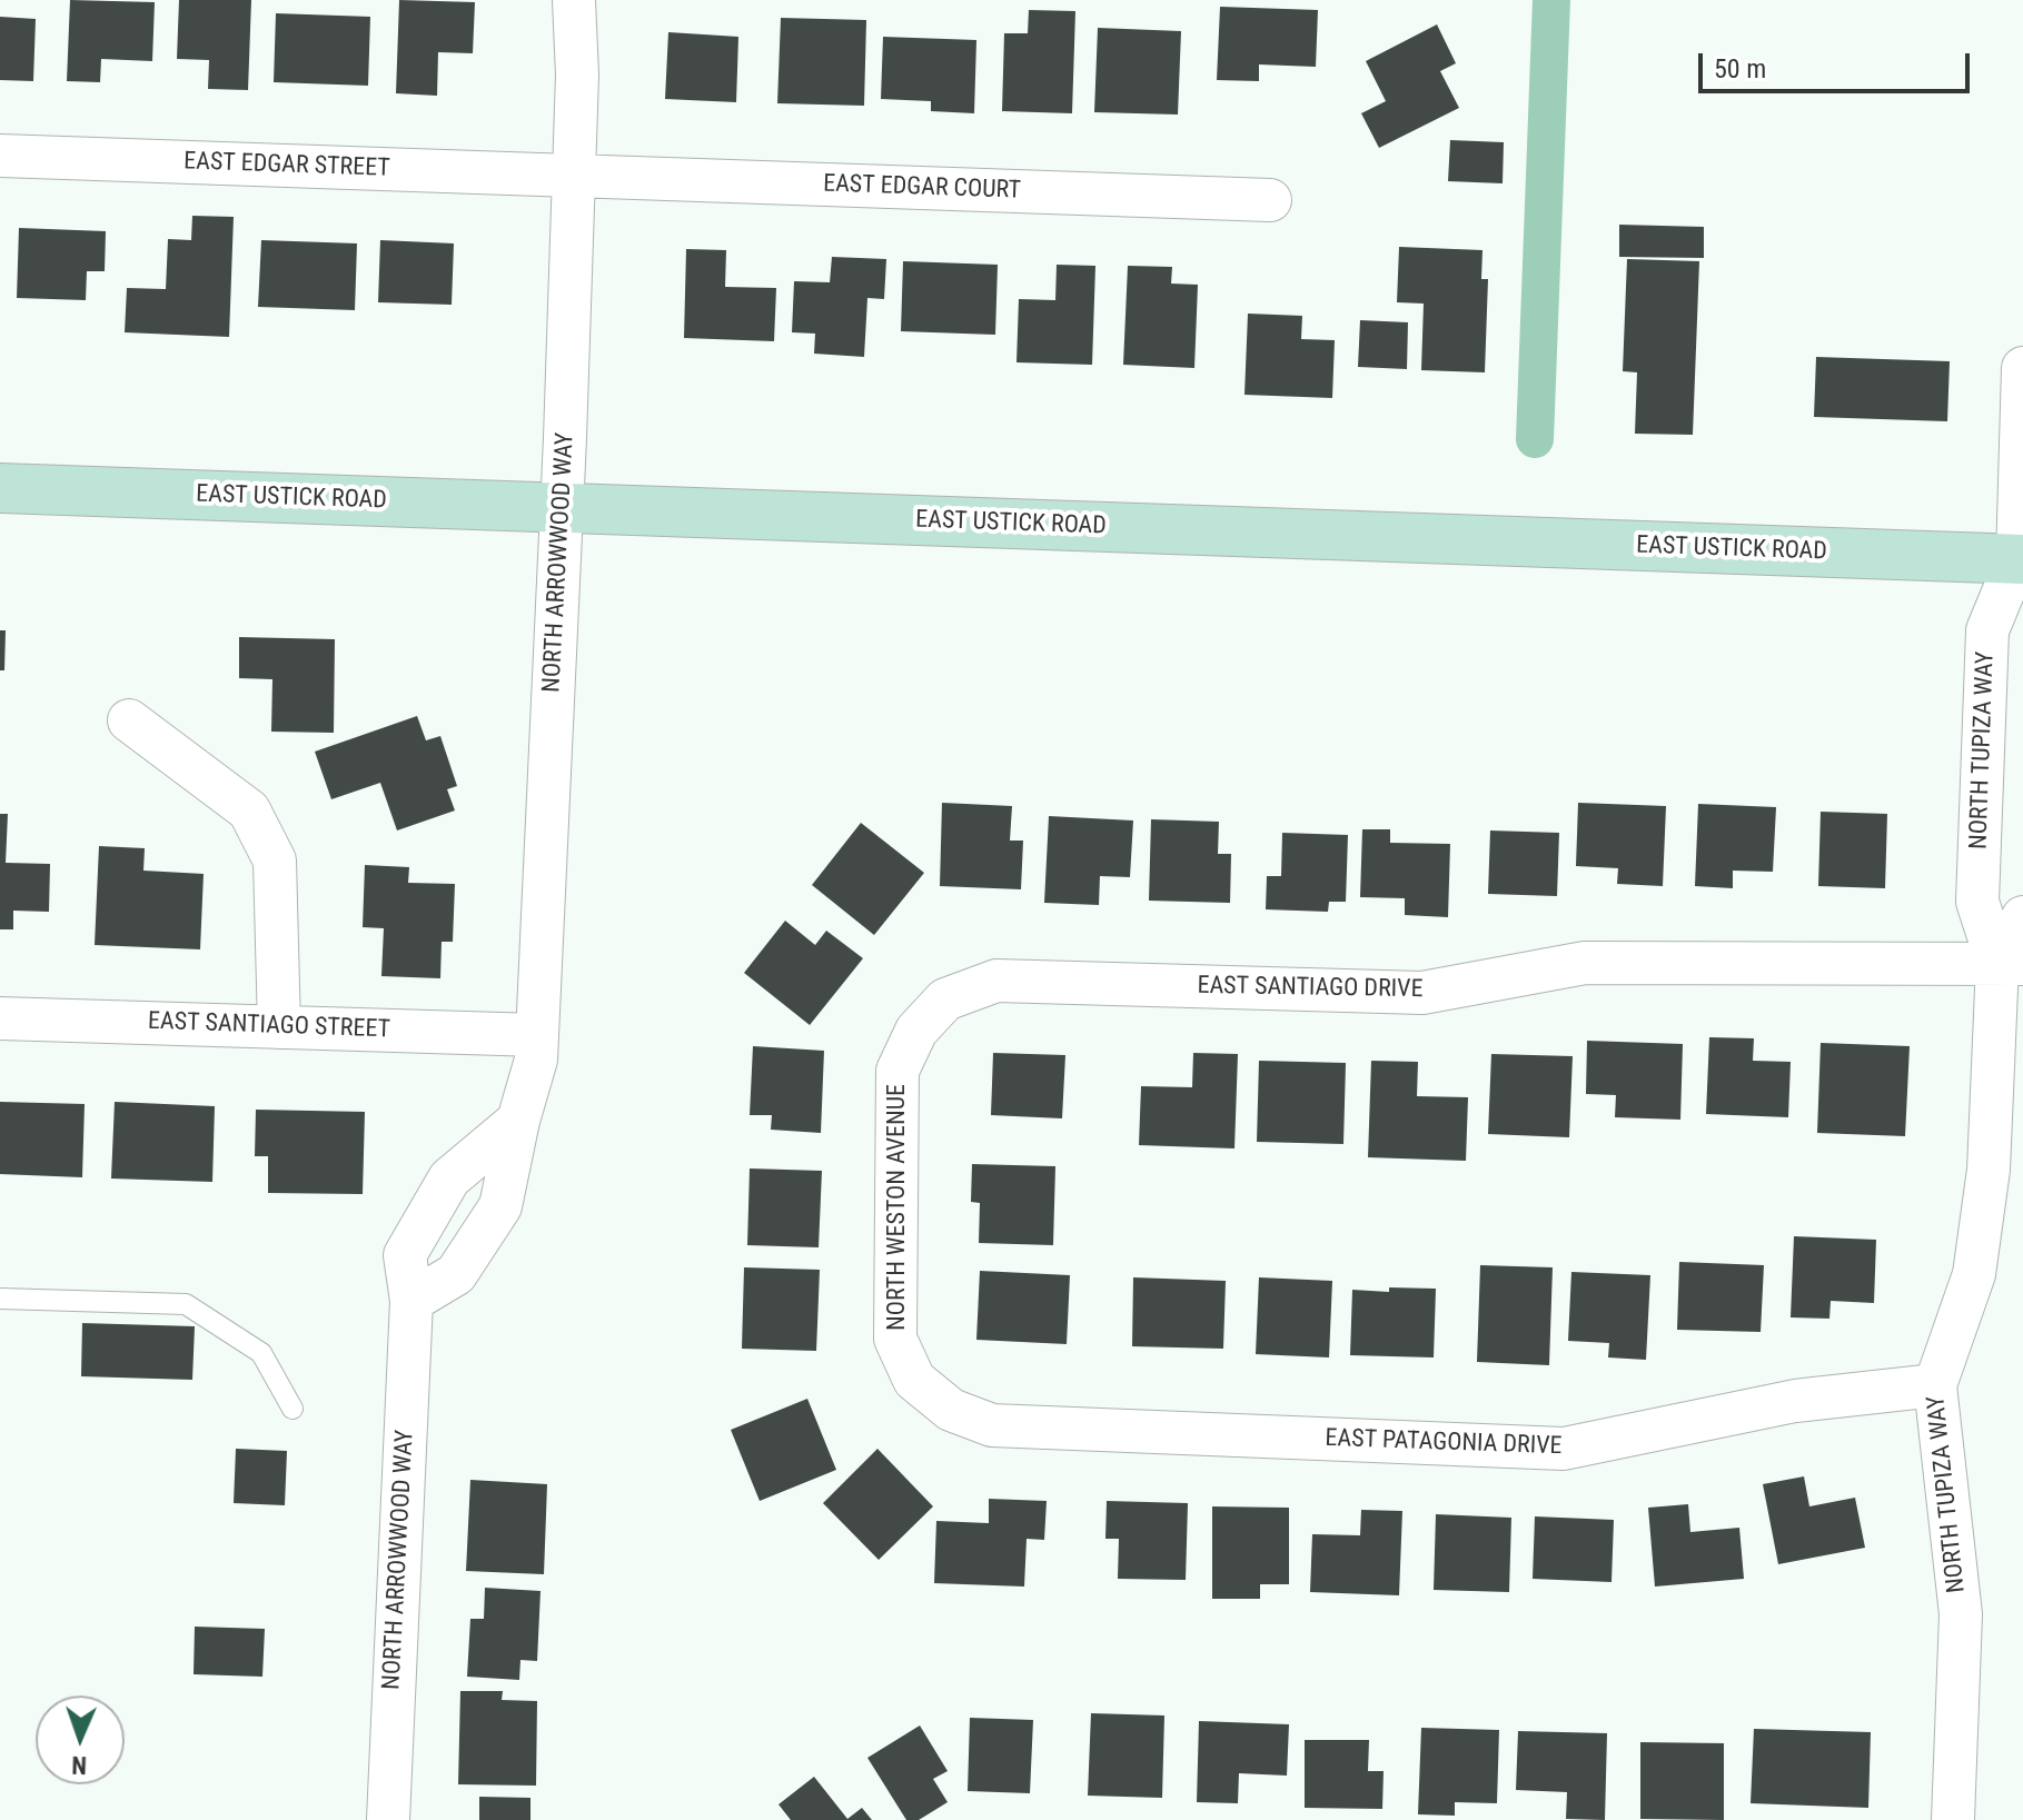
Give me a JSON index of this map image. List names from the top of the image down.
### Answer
{
  "streets": {
    "main road": ["EAST USTICK ROAD"],
    "street": [
      "EAST EDGAR STREET",
      "EAST EDGAR COURT",
      "NORTH ARROWWOOD WAY",
      "NORTH TUPIZA WAY",
      "EAST SANTIAGO DRIVE",
      "EAST SANTIAGO STREET",
      "NORTH WESTON AVENUE",
      "EAST PATAGONIA DRIVE"
    ]
  },
  "crossings": [
    ["EAST EDGAR STREET", "EAST EDGAR COURT"],
    ["EAST EDGAR STREET", "NORTH ARROWWOOD WAY"],
    ["EAST EDGAR COURT", "NORTH ARROWWOOD WAY"],
    ["EAST USTICK ROAD", "NORTH ARROWWOOD WAY"],
    ["EAST USTICK ROAD", "NORTH TUPIZA WAY"],
    ["NORTH ARROWWOOD WAY", "EAST SANTIAGO STREET"],
    ["NORTH TUPIZA WAY", "EAST SANTIAGO DRIVE"],
    ["NORTH TUPIZA WAY", "EAST PATAGONIA DRIVE"],
    ["EAST SANTIAGO DRIVE", "NORTH WESTON AVENUE"],
    ["NORTH WESTON AVENUE", "EAST PATAGONIA DRIVE"]
  ],
  "scale_bar": "50 m",
  "north": "bottom"
}
